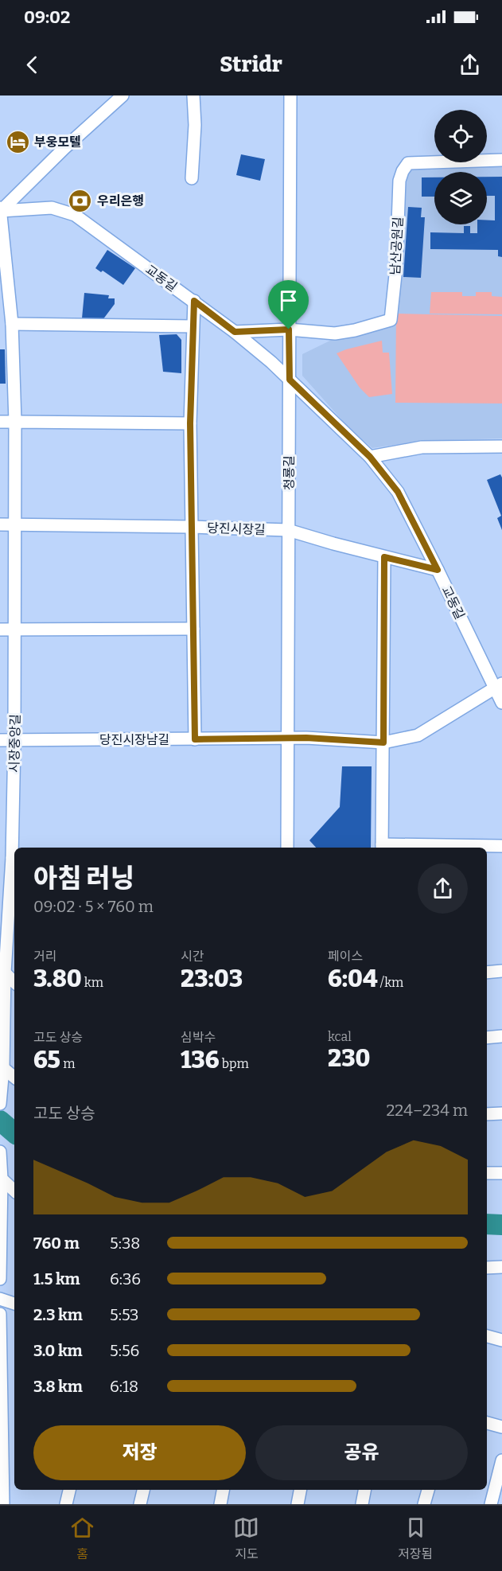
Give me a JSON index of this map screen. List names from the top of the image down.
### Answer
{
  "streets": {
    "street": [
      "남산공원길",
      "교동길",
      "청룡길",
      "당진시장길",
      "당진시장남길",
      "시장중앙길"
    ]
  },
  "crossings": [
    ["남산공원길", "청룡길"],
    ["교동길", "청룡길"],
    ["교동길", "당진시장길"],
    ["교동길", "당진시장남길"],
    ["청룡길", "당진시장길"],
    ["청룡길", "당진시장남길"],
    ["당진시장길", "시장중앙길"],
    ["당진시장남길", "시장중앙길"]
  ],
  "places": {
    "hotel": ["부웅모텔"],
    "bank": ["우리은행"]
  },
  "page": {
    "status": "09:02",
    "header": "Stridr",
    "heading": ["아침 러닝", "09:02 · 5 × 760 m"],
    "stats": [
      ["거리", "3.80 km"],
      ["시간", "23:03"],
      ["페이스", "6:04 /km"],
      ["고도 상승", "65 m"],
      ["심박수", "136 bpm"],
      ["kcal", "230"]
    ],
    "chart": ["고도 상승", "224–234 m"],
    "list": [
      {
        "name": "760 m",
        "note": "5:38"
      },
      {
        "name": "1.5 km",
        "note": "6:36"
      },
      {
        "name": "2.3 km",
        "note": "5:53"
      },
      {
        "name": "3.0 km",
        "note": "5:56"
      },
      {
        "name": "3.8 km",
        "note": "6:18"
      }
    ],
    "buttons": ["저장", "공유"],
    "tabs": ["홈", "지도", "저장됨"]
  }
}
